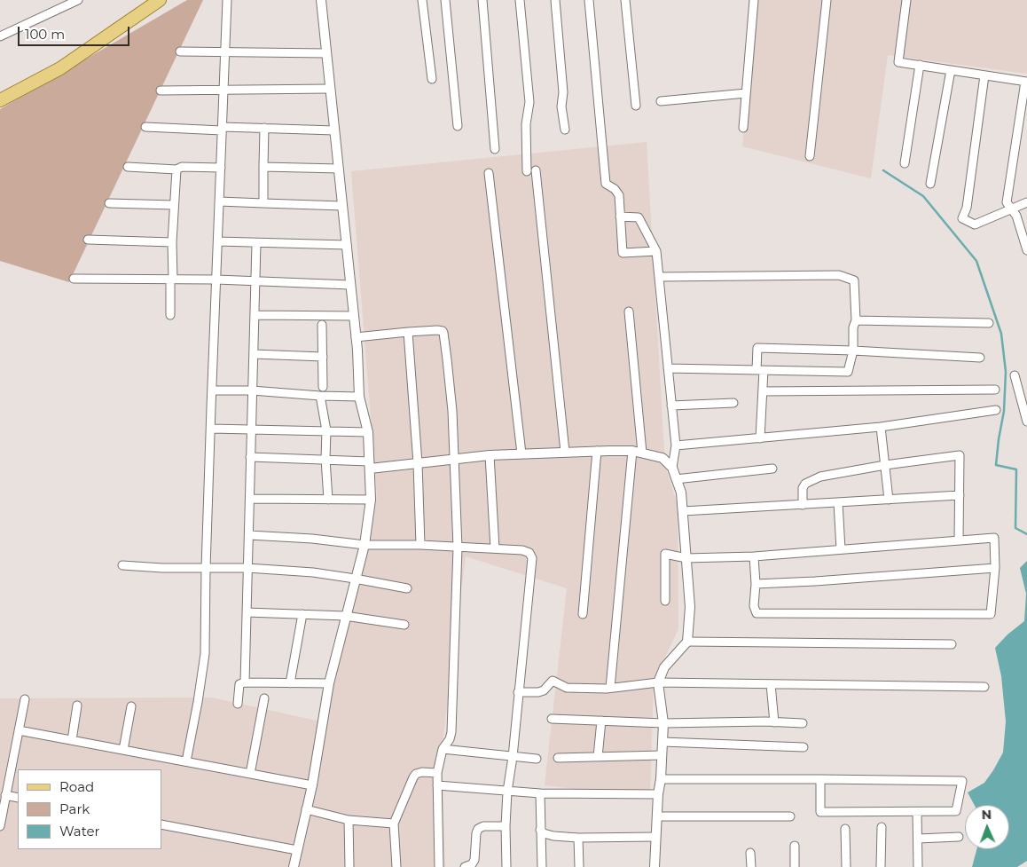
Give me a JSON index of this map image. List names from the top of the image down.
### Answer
{
  "legend": ["Road", "Park", "Water"],
  "scale_bar": "100 m",
  "north": "top"
}
